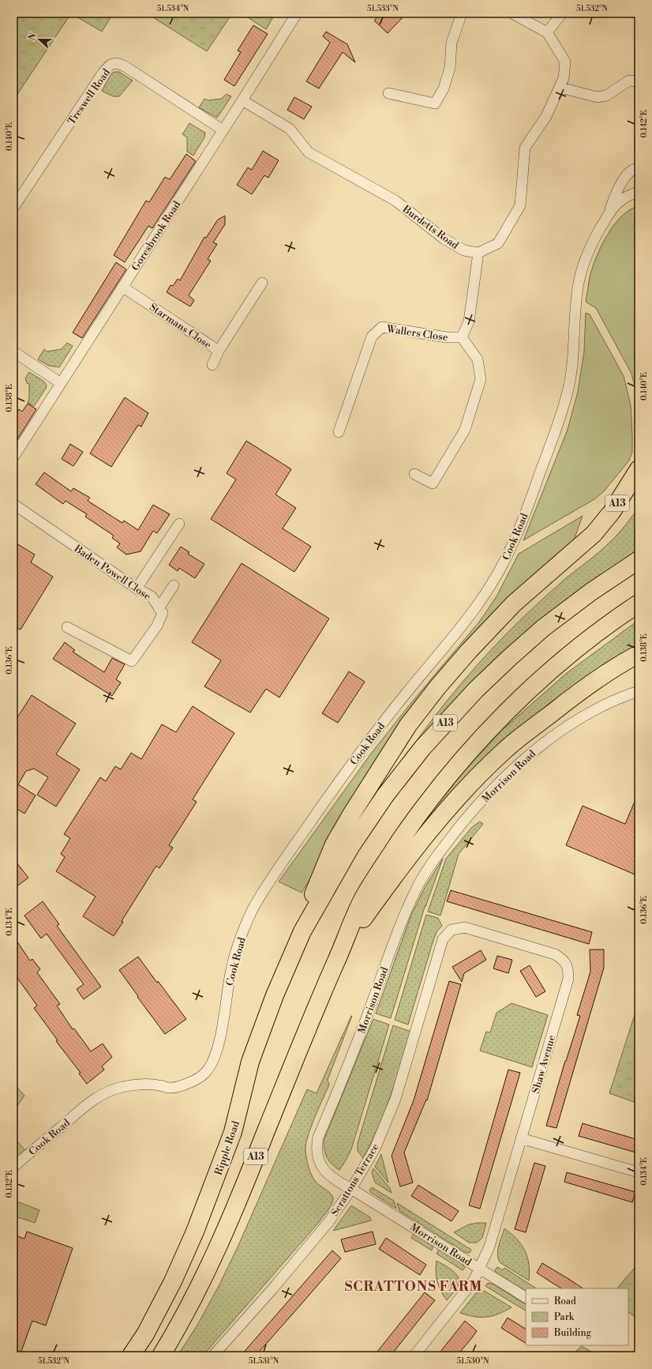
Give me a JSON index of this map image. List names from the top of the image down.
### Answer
{
  "streets": {
    "highway": ["A13", "Ripple Road"],
    "street": [
      "Treswell Road",
      "Burdetts Road",
      "Goresbrook Road",
      "Starmans Close",
      "Wallers Close",
      "Cook Road",
      "Baden Powell Close",
      "Morrison Road",
      "Shaw Avenue",
      "Scrattons Terrace"
    ]
  },
  "crossings": [
    ["Treswell Road", "Goresbrook Road"],
    ["Burdetts Road", "Goresbrook Road"],
    ["Burdetts Road", "Wallers Close"],
    ["Goresbrook Road", "Starmans Close"],
    ["A13", "Ripple Road"],
    ["Morrison Road", "Shaw Avenue"],
    ["Morrison Road", "Scrattons Terrace"],
    ["Shaw Avenue", "Scrattons Terrace"]
  ],
  "districts": ["SCRATTONS FARM"],
  "legend": ["Road", "Park", "Building"],
  "north": "left",
  "coordinates": [
    "51.534°N",
    "51.533°N",
    "51.532°N",
    "0.142°E",
    "0.140°E",
    "0.138°E",
    "0.136°E",
    "0.134°E",
    "0.132°E",
    "51.531°N",
    "51.530°N"
  ]
}
